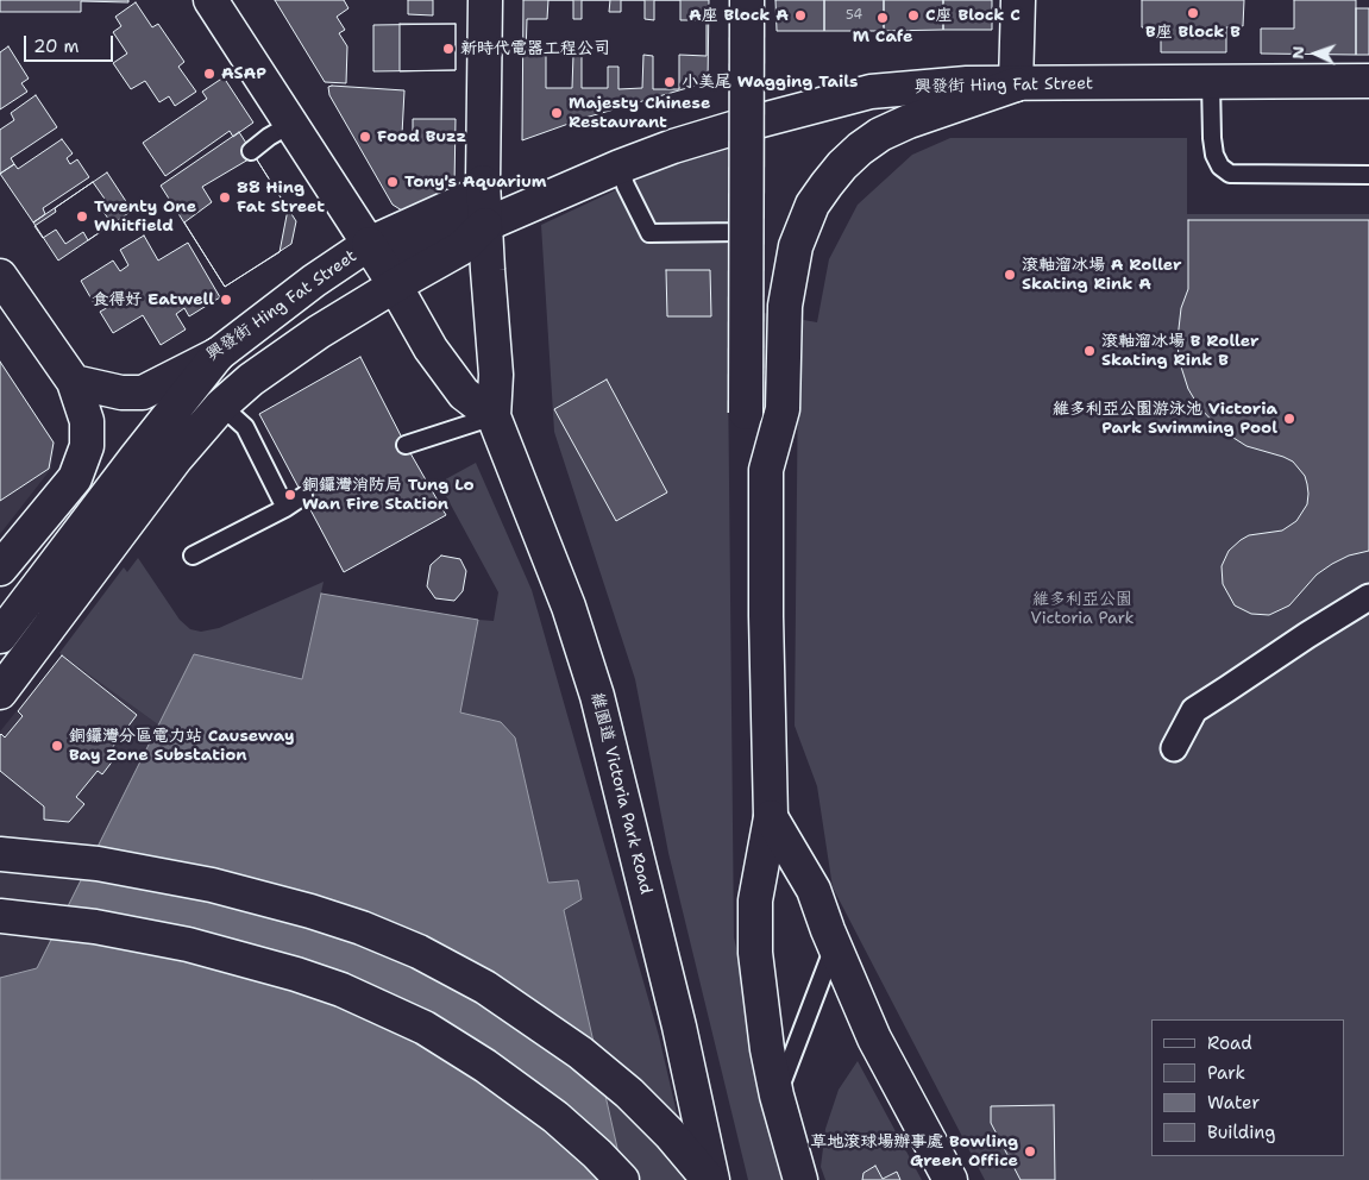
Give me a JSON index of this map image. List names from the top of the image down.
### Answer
{
  "streets": {
    "main road": ["興發街 Hing Fat Street", "維園道 Victoria Park Road"]
  },
  "parks": ["維多利亞公園 Victoria Park"],
  "places": [
    "B座 Block B",
    "A座 Block A",
    "C座 Block C",
    "M Cafe",
    "新時代電器工程公司",
    "ASAP",
    "小美尾 Wagging Tails",
    "Majesty Chinese Restaurant",
    "Food Buzz",
    "Tony's Aquarium",
    "88 Hing Fat Street",
    "Twenty One Whitfield",
    "滾軸溜冰場 A Roller Skating Rink A",
    "食得好 Eatwell",
    "滾軸溜冰場 B Roller Skating Rink B",
    "維多利亞公園游泳池 Victoria Park Swimming Pool",
    "銅鑼灣消防局 Tung Lo Wan Fire Station",
    "銅鑼灣分區電力站 Causeway Bay Zone Substation",
    "草地滾球場辦事處 Bowling Green Office"
  ],
  "house_numbers": ["54"],
  "legend": [
    "Road",
    "Park",
    "Water",
    "Building"
  ],
  "scale_bar": "20 m",
  "north": "left"
}
